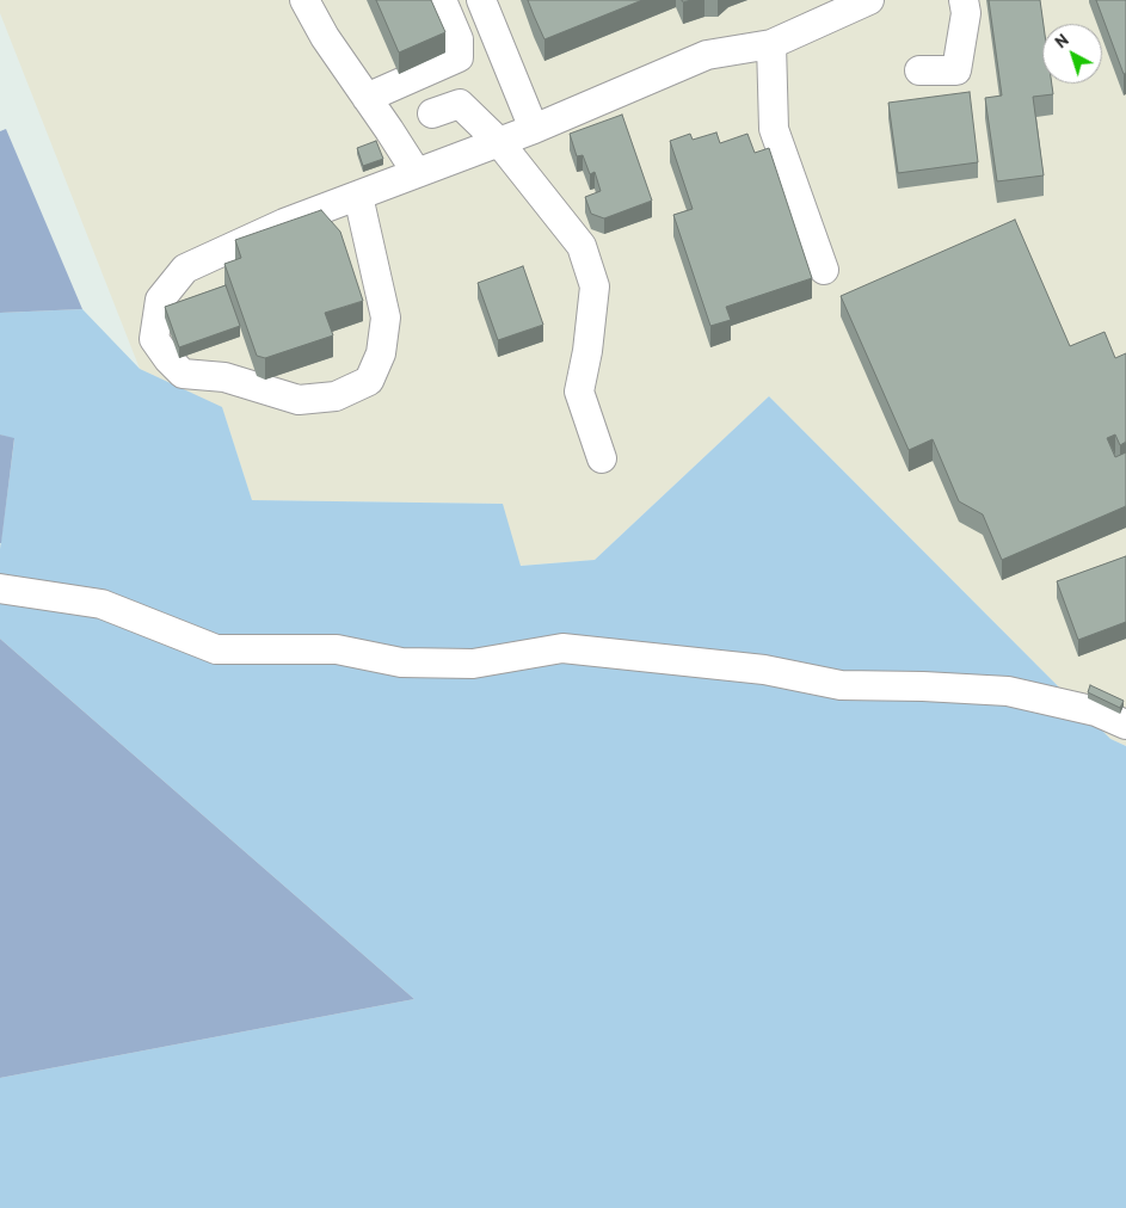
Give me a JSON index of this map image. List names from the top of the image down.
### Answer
{
  "north": "top left"
}
